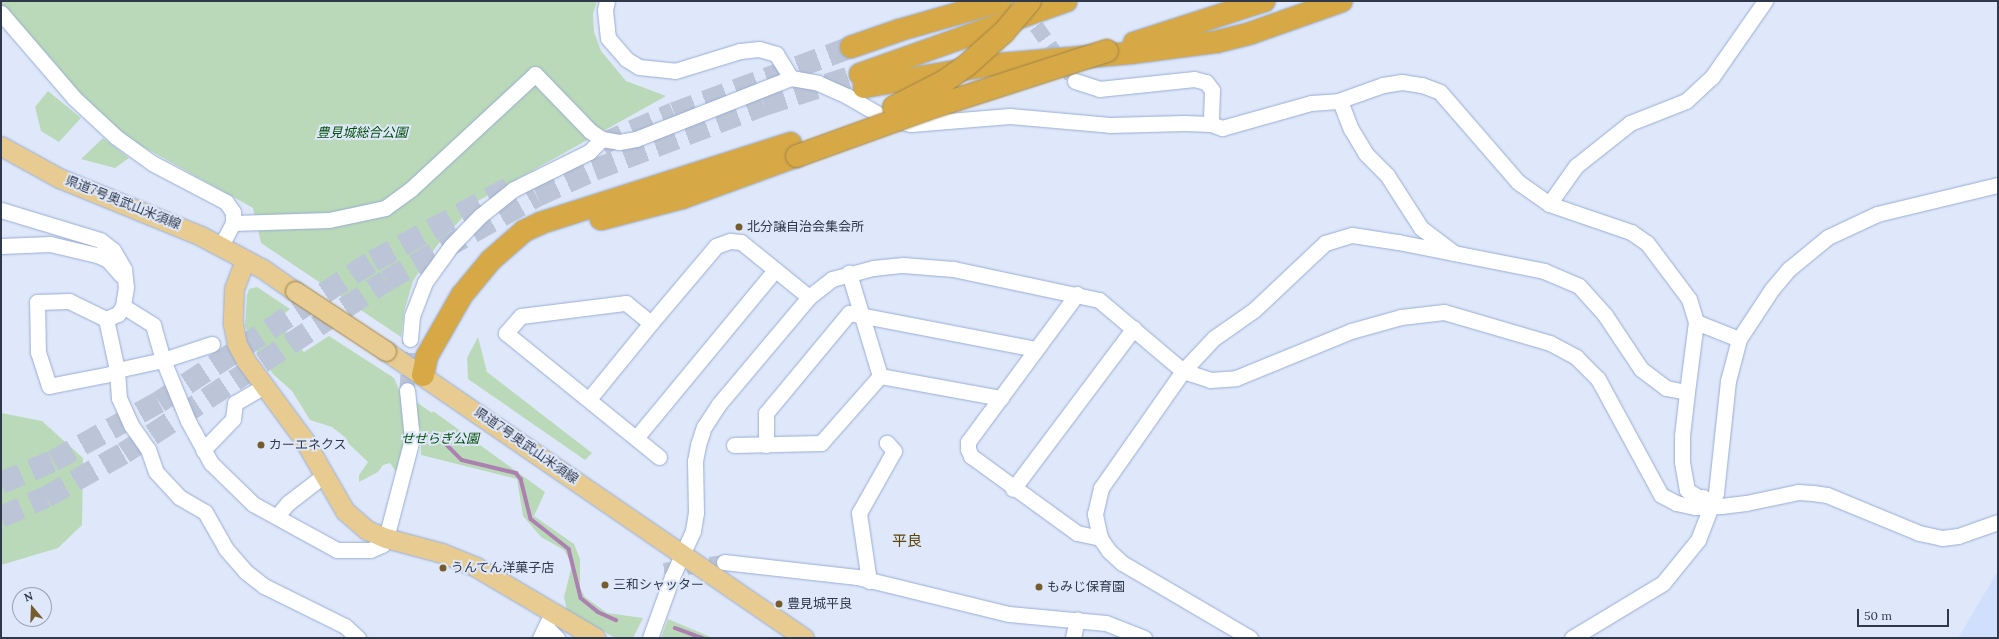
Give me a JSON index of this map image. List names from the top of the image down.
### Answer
{
  "streets": {
    "main road": ["県道7号奥武山米須線"]
  },
  "districts": ["平良"],
  "parks": ["豊見城総合公園", "せせらぎ公園"],
  "places": [
    "北分譲自治会集会所",
    "カーエネクス",
    "うんてん洋菓子店",
    "三和シャッター",
    "もみじ保育園",
    "豊見城平良"
  ],
  "scale_bar": "50 m",
  "north": "top"
}
